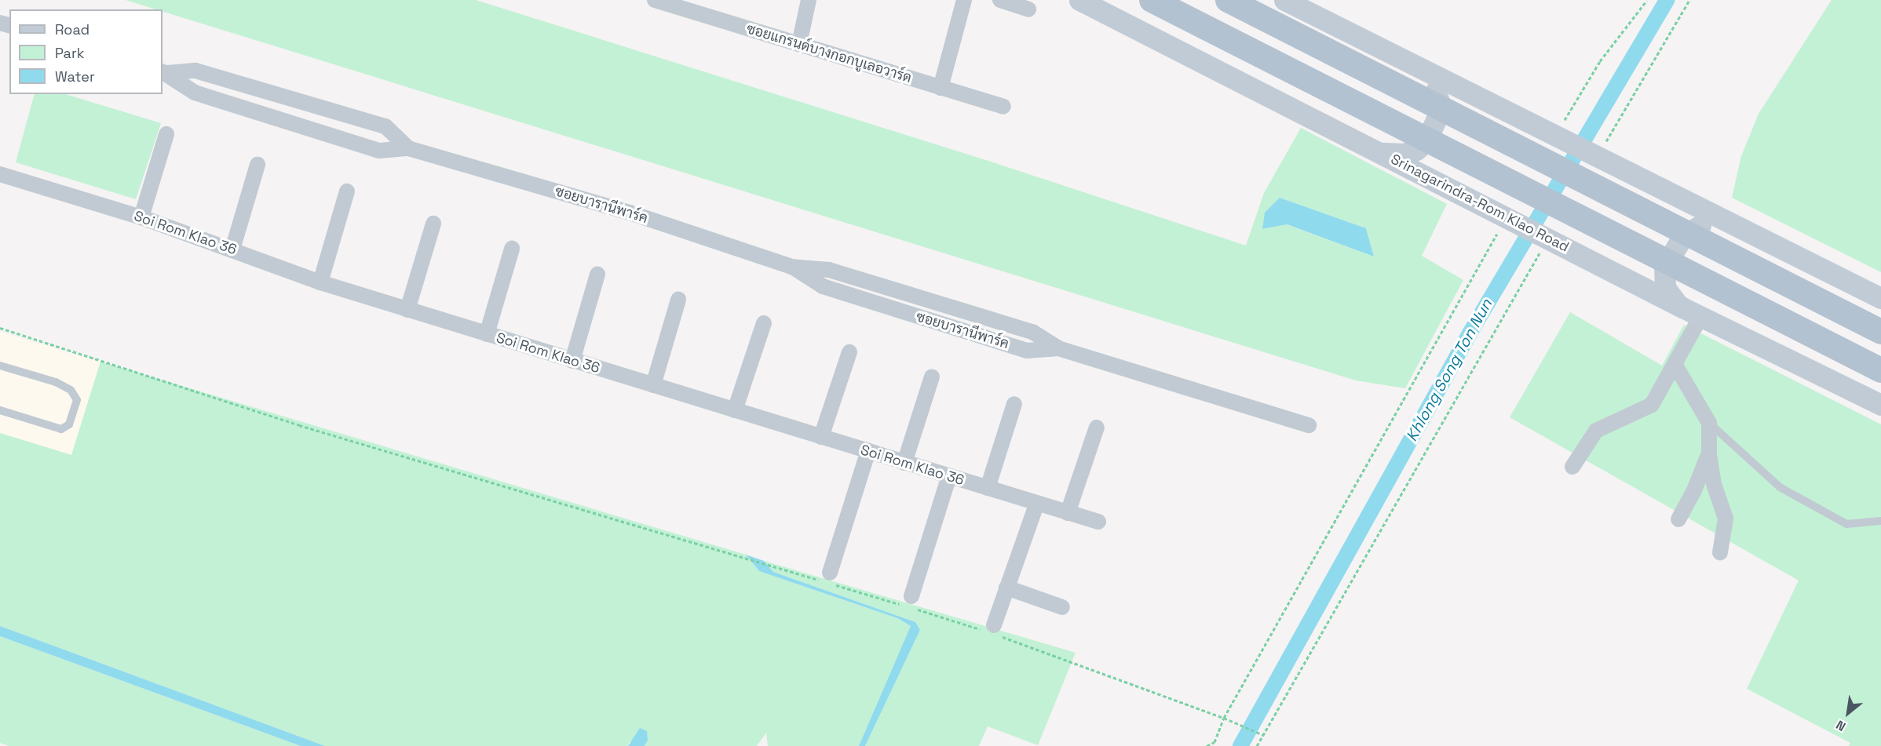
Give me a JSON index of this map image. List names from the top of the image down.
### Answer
{
  "streets": {
    "main road": ["Srinagarindra-Rom Klao Road"],
    "street": ["ซอยแกรนด์บางกอกบูเลอวาร์ด", "ซอยบารานีพาร์ค", "Soi Rom Klao 36"]
  },
  "water": ["Khlong Song Ton Nun"],
  "legend": ["Road", "Park", "Water"],
  "north": "bottom left"
}
